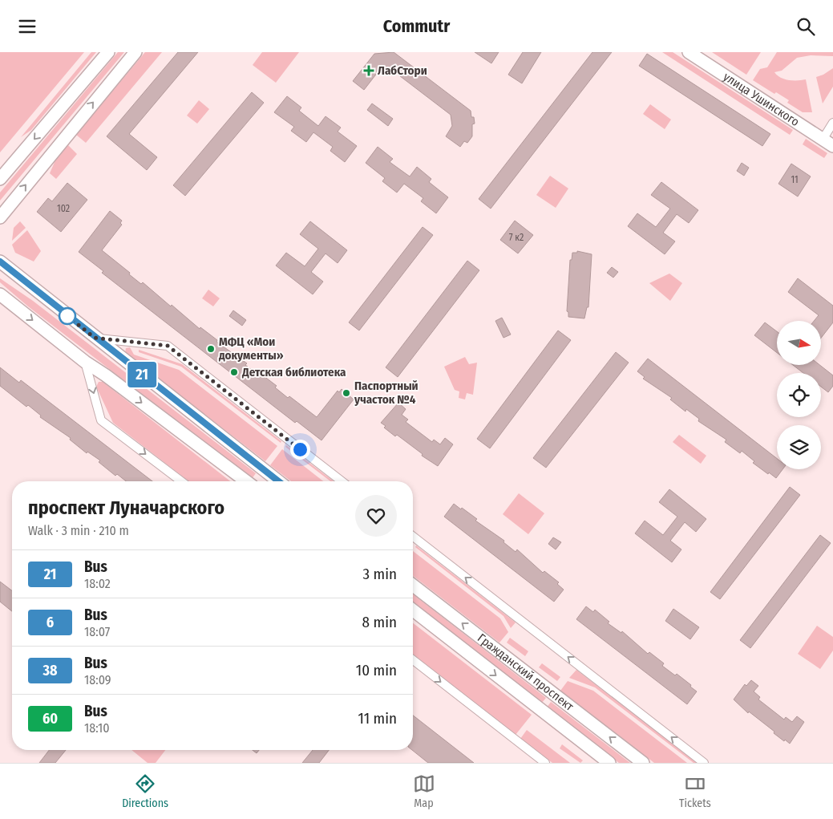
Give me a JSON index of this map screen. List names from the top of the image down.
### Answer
{
  "streets": {
    "main road": ["улица Ушинского", "Гражданский проспект"]
  },
  "places": {
    "health": ["ЛабСтори"],
    "other": ["МФЦ «Мои документы»", "Детская библиотека", "Паспортный участок №4"]
  },
  "lines": ["bus line 21"],
  "house_numbers": ["11", "102", "7 к2"],
  "north": "right",
  "page": {
    "header": "Commutr",
    "on_map": "21",
    "heading": ["проспект Луначарского", "Walk · 3 min · 210 m"],
    "list": [
      {
        "mark": "21",
        "name": "Bus",
        "note": "18:02",
        "value": "3 min"
      },
      {
        "mark": "6",
        "name": "Bus",
        "note": "18:07",
        "value": "8 min"
      },
      {
        "mark": "38",
        "name": "Bus",
        "note": "18:09",
        "value": "10 min"
      },
      {
        "mark": "60",
        "name": "Bus",
        "note": "18:10",
        "value": "11 min"
      }
    ],
    "tabs": ["Directions", "Map", "Tickets"]
  }
}
